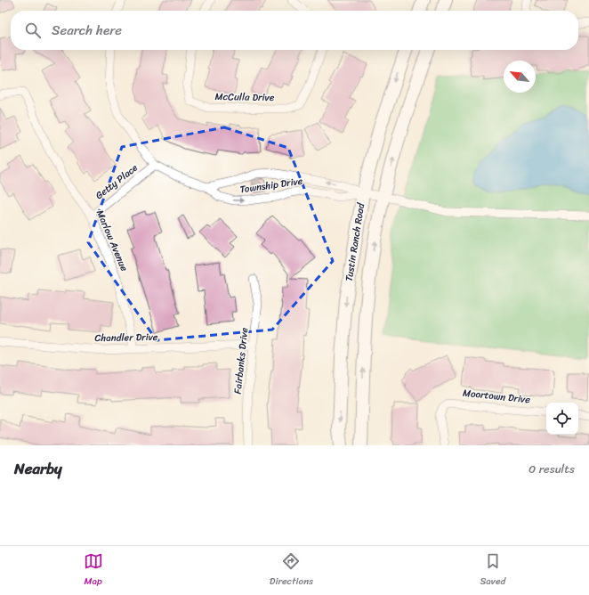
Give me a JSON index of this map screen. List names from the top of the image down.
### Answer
{
  "streets": {
    "main road": ["Tustin Ranch Road"],
    "street": [
      "McCulla Drive",
      "Getty Place",
      "Township Drive",
      "Marlow Avenue",
      "Chandler Drive",
      "Fairbanks Drive",
      "Moortown Drive"
    ]
  },
  "crossings": [
    ["Getty Place", "Township Drive"],
    ["Getty Place", "Marlow Avenue"],
    ["Township Drive", "Tustin Ranch Road"],
    ["Marlow Avenue", "Chandler Drive"],
    ["Chandler Drive", "Fairbanks Drive"]
  ],
  "north": "top left",
  "page": {
    "search": "Search here",
    "heading": ["Nearby", "0 results"],
    "nav": ["Map", "Directions", "Saved"]
  }
}
